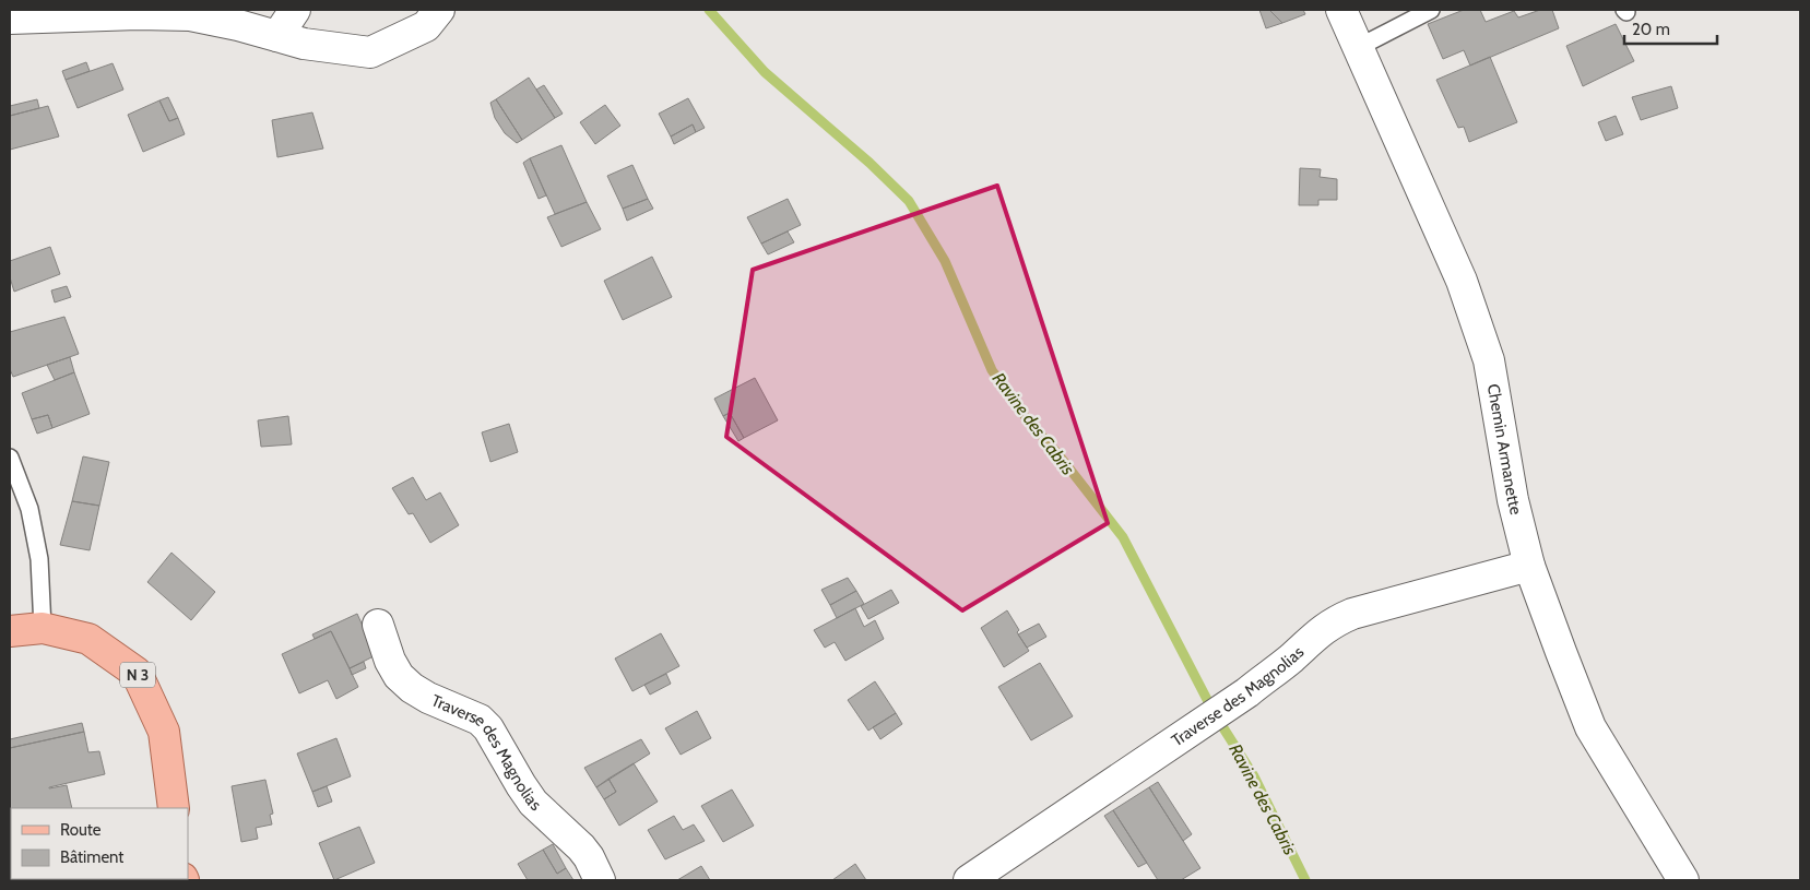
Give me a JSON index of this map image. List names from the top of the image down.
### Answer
{
  "streets": {
    "main road": ["N 3"],
    "street": ["Chemin Armanette", "Traverse des Magnolias"]
  },
  "crossings": [
    ["Chemin Armanette", "Traverse des Magnolias"]
  ],
  "water": ["Ravine des Cabris"],
  "legend": ["Route", "Bâtiment"],
  "scale_bar": "20 m"
}
